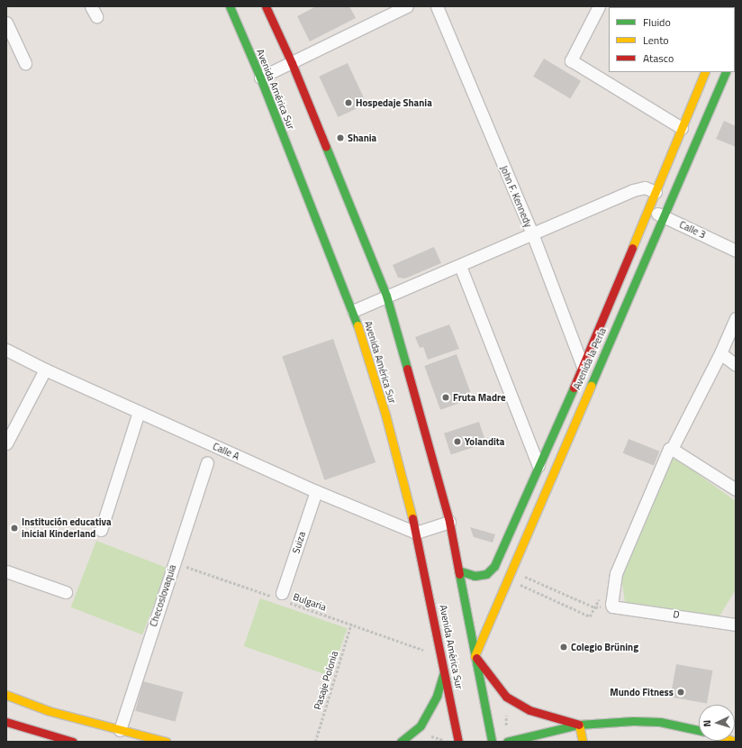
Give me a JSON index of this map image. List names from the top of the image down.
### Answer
{
  "streets": {
    "main road": ["Avenida América Sur", "Avenida la Perla"],
    "street": [
      "John F. Kennedy",
      "Calle 3",
      "Calle A",
      "Suiza",
      "Checoslovaquia",
      "D"
    ],
    "path": ["Bulgaria", "Pasaje Polonia"]
  },
  "crossings": [
    ["Avenida América Sur", "Calle A"],
    ["Avenida América Sur", "Bulgaria"],
    ["John F. Kennedy", "Avenida la Perla"],
    ["Calle 3", "Avenida la Perla"],
    ["Calle A", "Suiza"],
    ["Bulgaria", "Pasaje Polonia"]
  ],
  "places": [
    "Hospedaje Shania",
    "Shania",
    "Fruta Madre",
    "Yolandita",
    "Institución educativa inicial Kinderland",
    "Colegio Brüning",
    "Mundo Fitness"
  ],
  "legend": ["Fluido", "Lento", "Atasco"],
  "north": "left"
}
